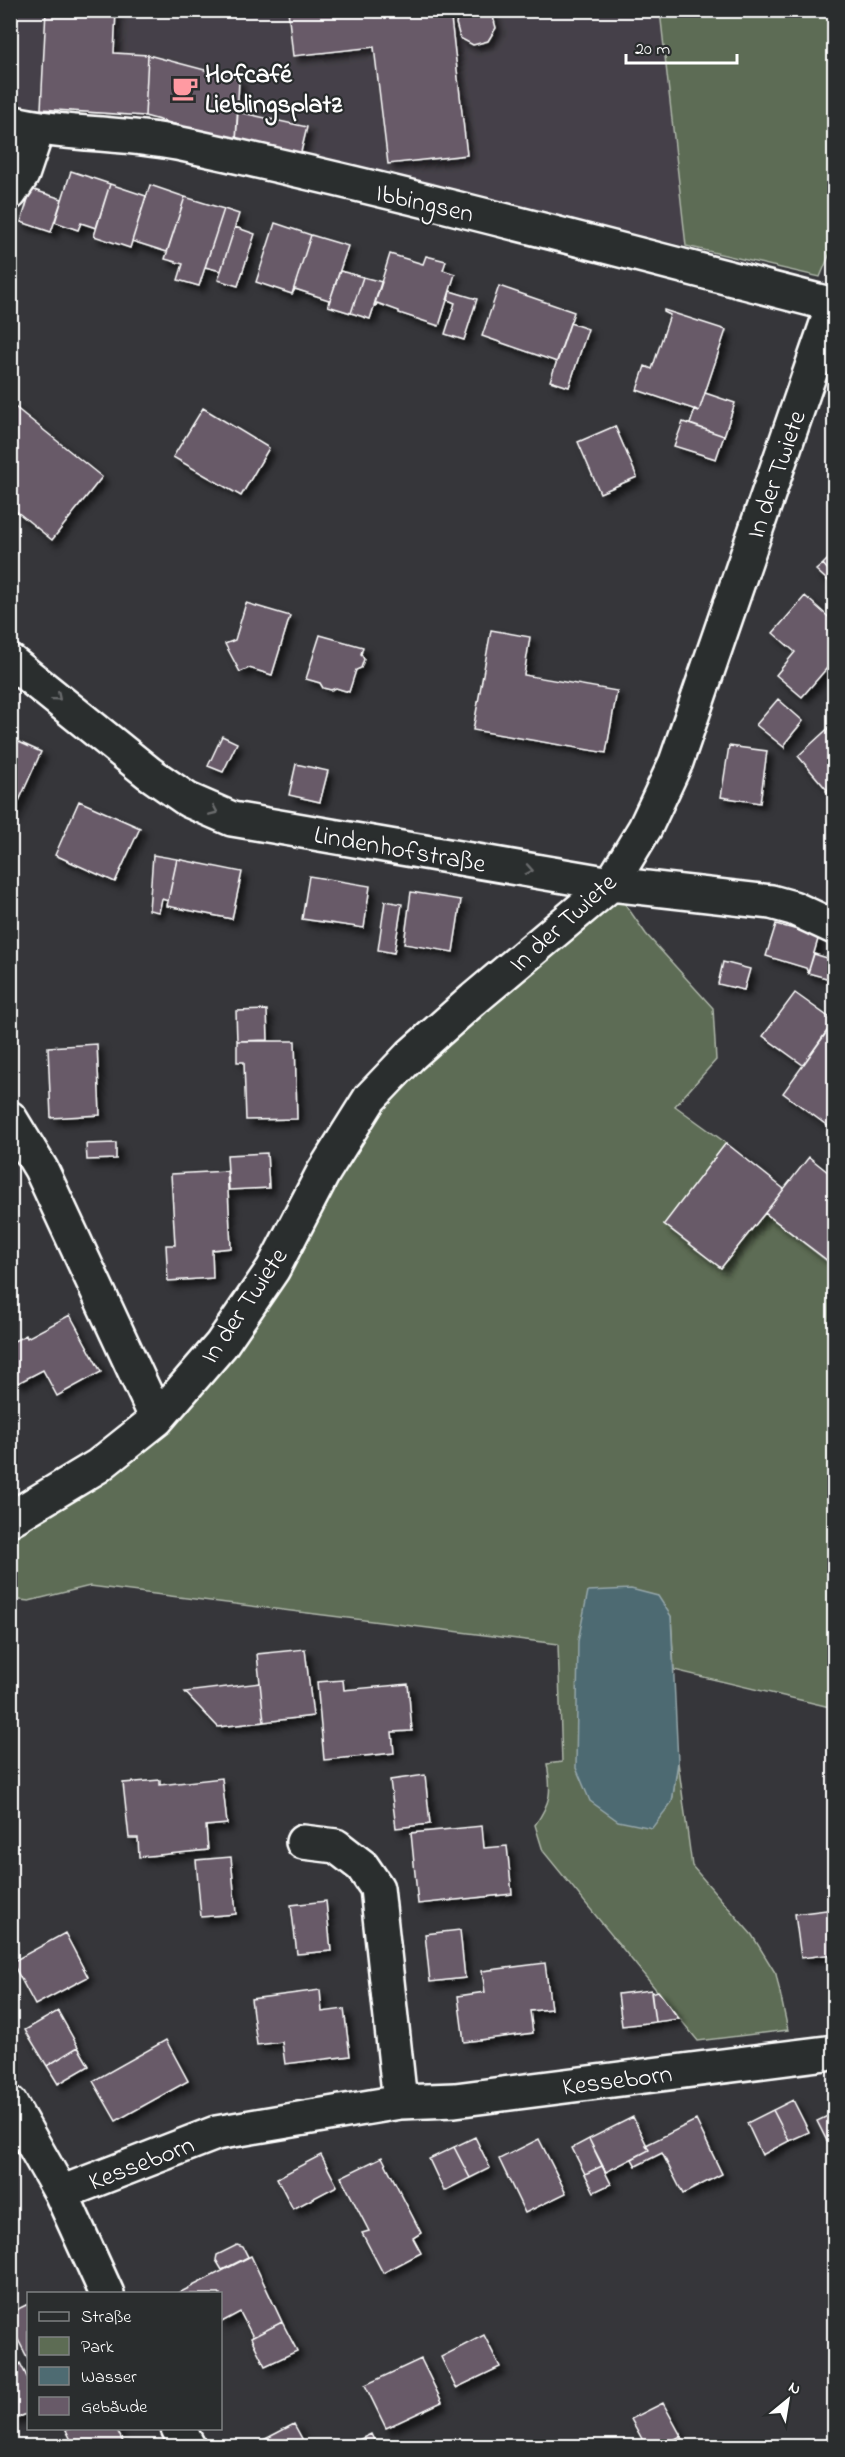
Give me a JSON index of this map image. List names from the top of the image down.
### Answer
{
  "streets": {
    "street": [
      "Ibbingsen",
      "In der Twiete",
      "Lindenhofstraße",
      "Kesseborn"
    ]
  },
  "crossings": [
    ["Ibbingsen", "In der Twiete"],
    ["In der Twiete", "Lindenhofstraße"]
  ],
  "one_way": ["Lindenhofstraße"],
  "places": {
    "cafe": ["Hofcafé Lieblingsplatz"]
  },
  "legend": [
    "Straße",
    "Park",
    "Wasser",
    "Gebäude"
  ],
  "scale_bar": "20 m",
  "north": "top right"
}
